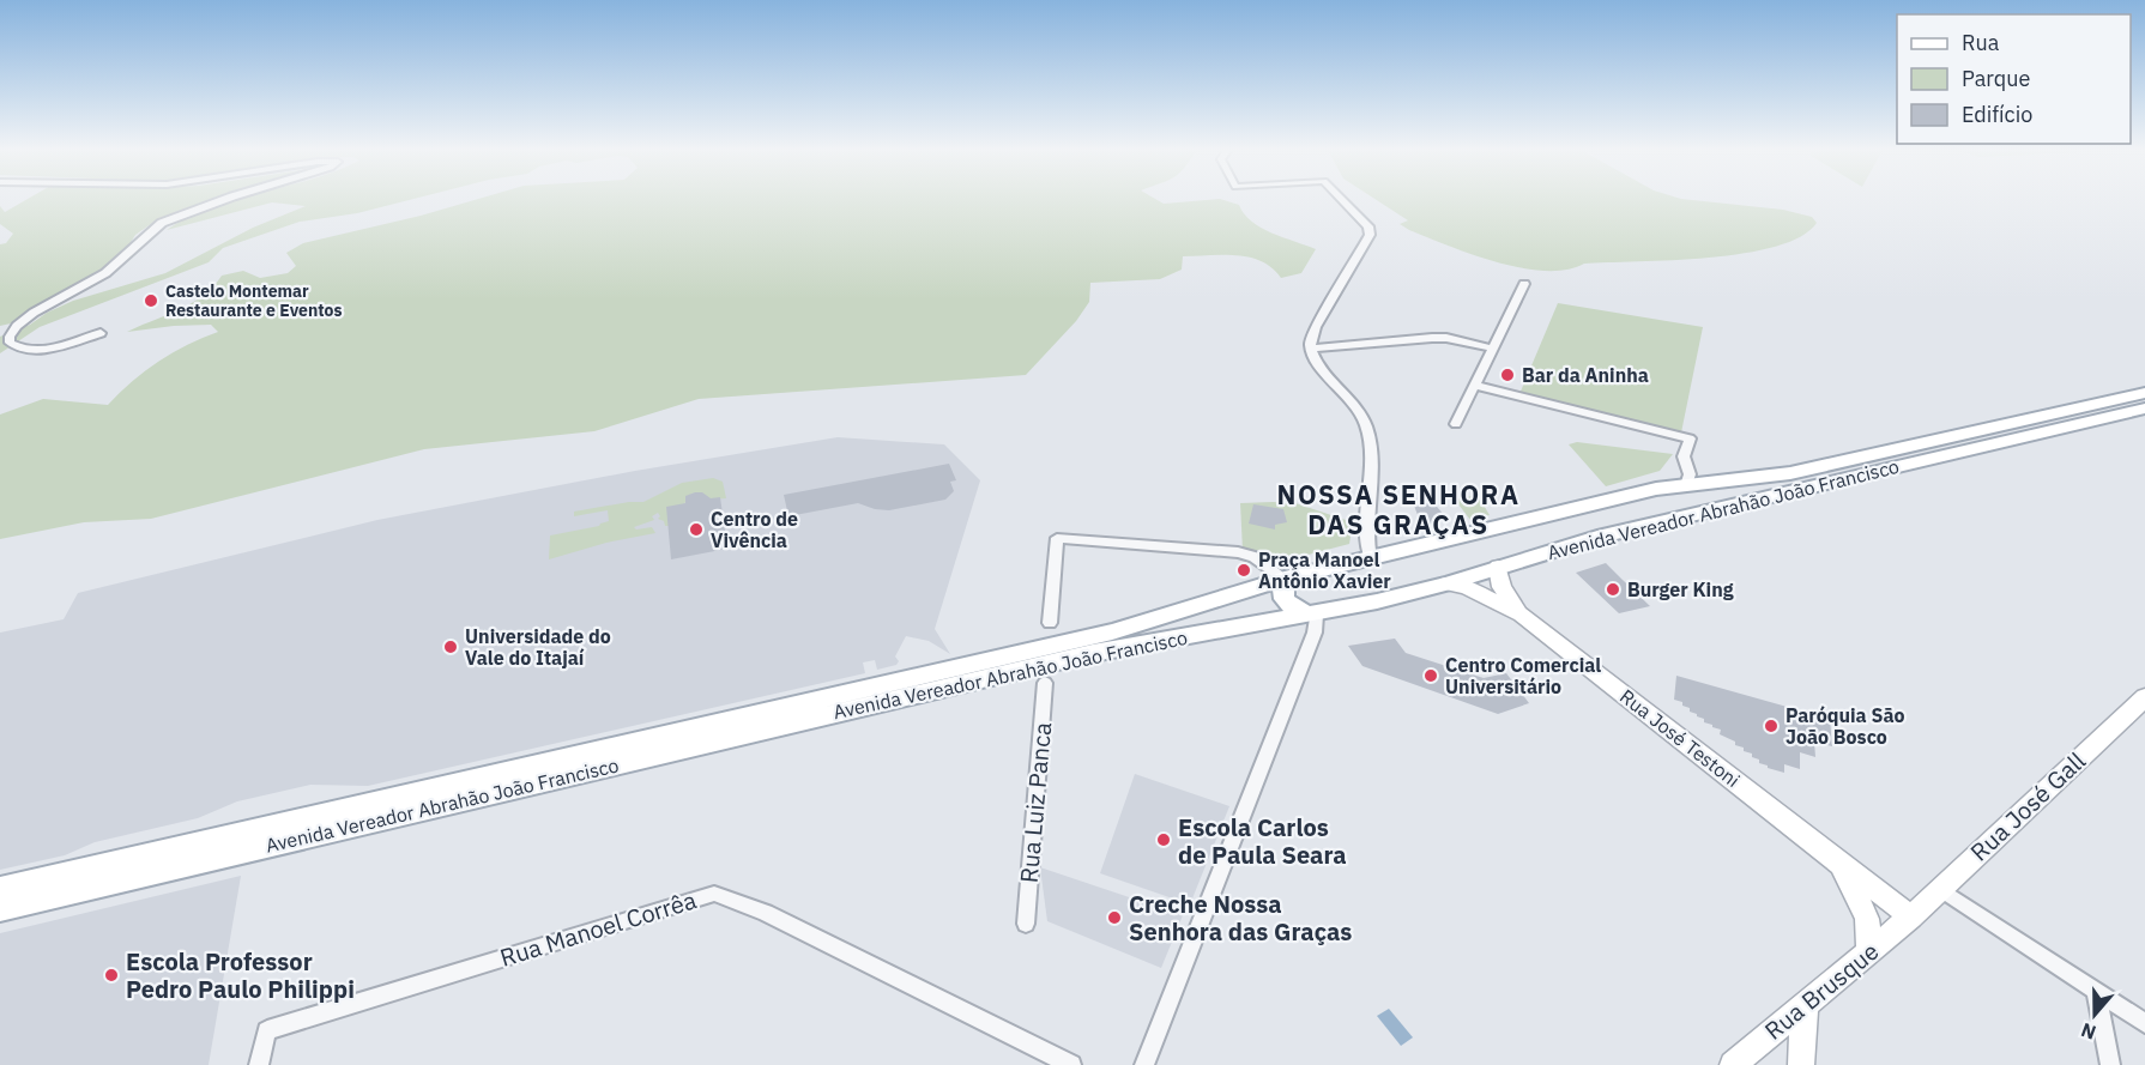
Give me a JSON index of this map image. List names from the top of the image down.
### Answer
{
  "streets": {
    "main road": [
      "Avenida Vereador Abrahão João Francisco",
      "Rua José Testoni",
      "Rua José Gall",
      "Rua Brusque"
    ],
    "street": ["Rua Luiz Panca", "Rua Manoel Corrêa"]
  },
  "crossings": [
    ["Avenida Vereador Abrahão João Francisco", "Rua José Testoni"],
    ["Rua José Testoni", "Rua José Gall"],
    ["Rua José Testoni", "Rua Brusque"],
    ["Rua José Gall", "Rua Brusque"]
  ],
  "districts": ["NOSSA SENHORA DAS GRAÇAS"],
  "places": [
    "Castelo Montemar Restaurante e Eventos",
    "Bar da Aninha",
    "Centro de Vivência",
    "Praça Manoel Antônio Xavier",
    "Burger King",
    "Universidade do Vale do Itajaí",
    "Centro Comercial Universitário",
    "Paróquia São João Bosco",
    "Escola Carlos de Paula Seara",
    "Creche Nossa Senhora das Graças",
    "Escola Professor Pedro Paulo Philippi"
  ],
  "legend": ["Rua", "Parque", "Edifício"],
  "north": "bottom"
}
